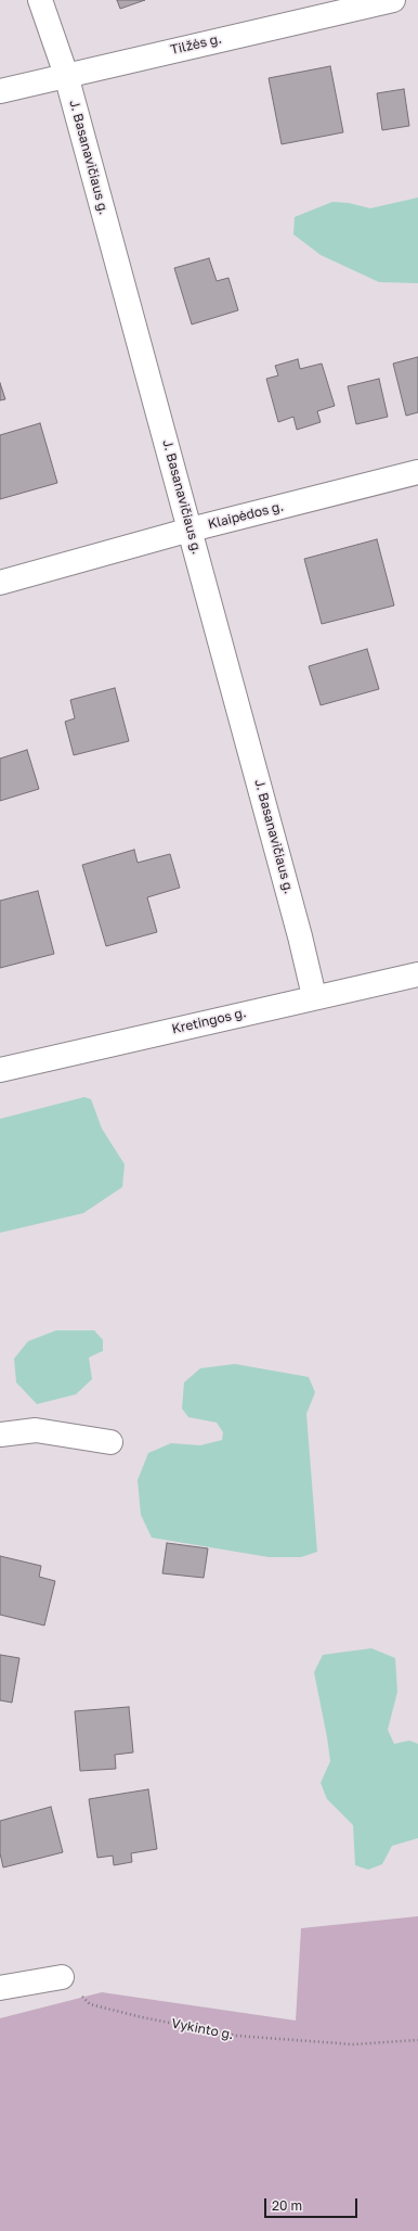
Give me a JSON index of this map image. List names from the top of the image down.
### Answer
{
  "streets": {
    "street": [
      "Tilžės g.",
      "J. Basanavičiaus g.",
      "Klaipėdos g.",
      "Kretingos g."
    ],
    "path": ["Vykinto g."]
  },
  "crossings": [
    ["Tilžės g.", "J. Basanavičiaus g."],
    ["J. Basanavičiaus g.", "Klaipėdos g."],
    ["J. Basanavičiaus g.", "Kretingos g."]
  ],
  "scale_bar": "20 m"
}
